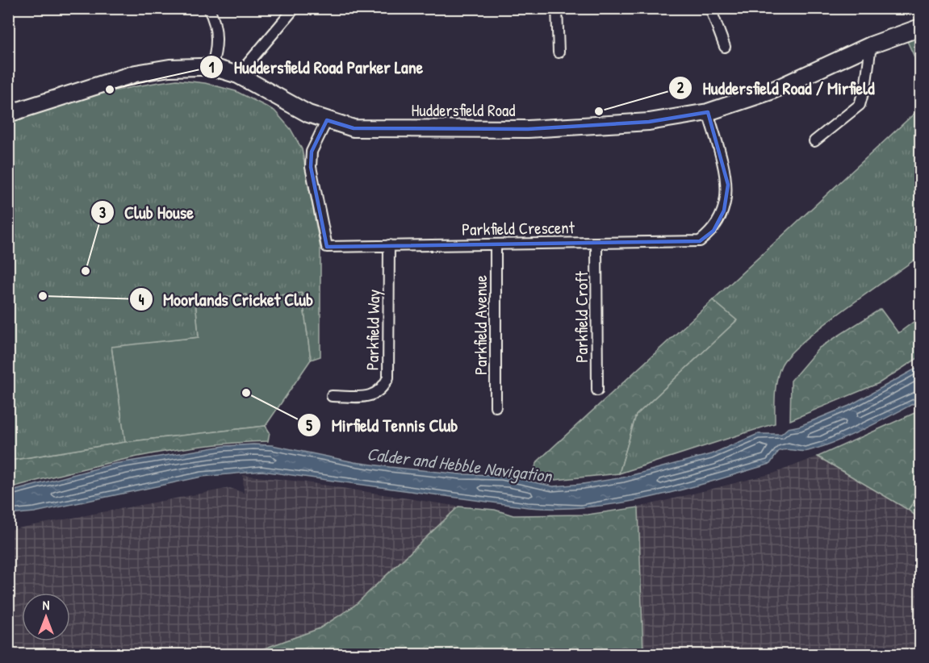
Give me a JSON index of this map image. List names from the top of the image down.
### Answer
{
  "streets": {
    "highway": ["Huddersfield Road"],
    "street": [
      "Parkfield Crescent",
      "Parkfield Croft",
      "Parkfield Avenue",
      "Parkfield Way"
    ]
  },
  "crossings": [
    ["Huddersfield Road", "Parkfield Crescent"],
    ["Parkfield Crescent", "Parkfield Croft"],
    ["Parkfield Crescent", "Parkfield Avenue"],
    ["Parkfield Crescent", "Parkfield Way"]
  ],
  "water": ["Calder and Hebble Navigation"],
  "places": [
    "Huddersfield Road Parker Lane",
    "Huddersfield Road / Mirfield",
    "Club House",
    "Moorlands Cricket Club",
    "Mirfield Tennis Club"
  ],
  "north": "top"
}
